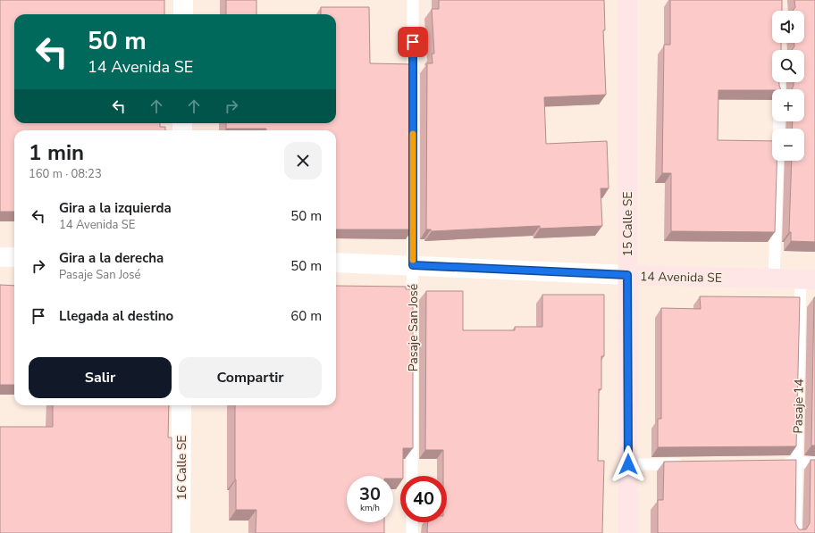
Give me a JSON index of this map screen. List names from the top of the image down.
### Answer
{
  "streets": {
    "street": ["15 Calle SE", "14 Avenida SE", "16 Calle SE"],
    "lane": ["Pasaje San José", "Pasaje 14"]
  },
  "crossings": [
    ["15 Calle SE", "14 Avenida SE"],
    ["14 Avenida SE", "Pasaje San José"],
    ["14 Avenida SE", "Pasaje 14"]
  ],
  "page": {
    "map_buttons": ["+", "−"],
    "turn": ["50 m", "14 Avenida SE"],
    "heading": ["1 min", "160 m · 08:23"],
    "list": [
      {
        "name": "Gira a la izquierda",
        "note": "14 Avenida SE",
        "value": "50 m"
      },
      {
        "name": "Gira a la derecha",
        "note": "Pasaje San José",
        "value": "50 m"
      },
      {
        "name": "Llegada al destino",
        "value": "60 m"
      }
    ],
    "buttons": ["Salir", "Compartir"],
    "speed": "30 km/h",
    "limit": "40"
  }
}
